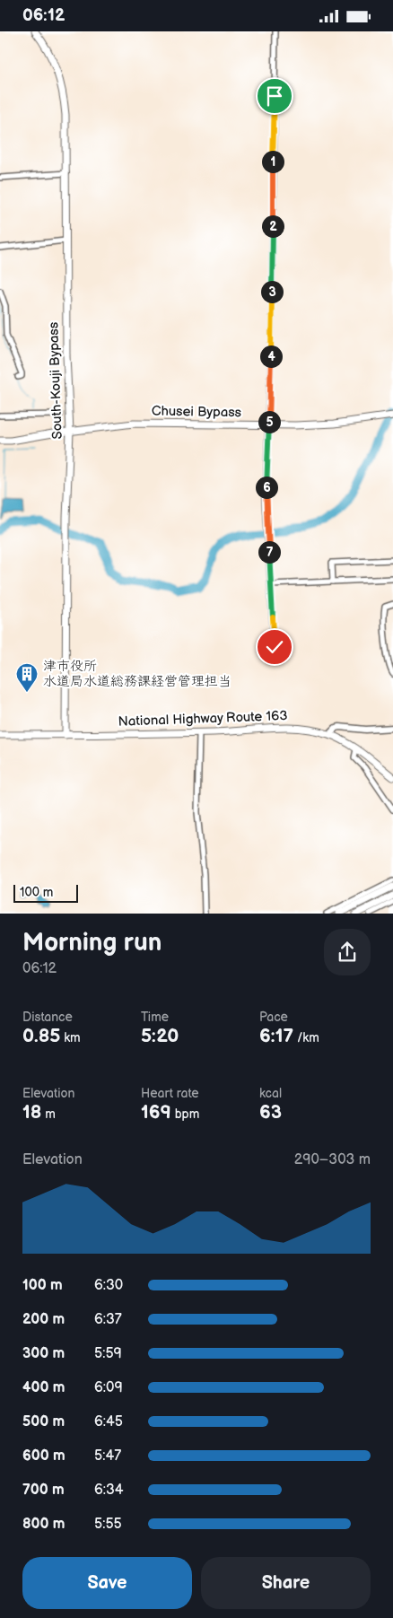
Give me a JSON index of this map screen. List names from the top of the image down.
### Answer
{
  "streets": {
    "highway": ["South-Kouji Bypass", "Chusei Bypass", "National Highway Route 163"]
  },
  "crossings": [
    ["South-Kouji Bypass", "Chusei Bypass"],
    ["South-Kouji Bypass", "National Highway Route 163"]
  ],
  "places": {
    "building": ["津市役所 水道局水道総務課経営管理担当"]
  },
  "scale_bar": "100 m",
  "page": {
    "status": "06:12",
    "pins": [
      "1",
      "2",
      "3",
      "4",
      "5",
      "6",
      "7"
    ],
    "scale": "100 m",
    "heading": ["Morning run", "06:12"],
    "stats": [
      ["Distance", "0.85 km"],
      ["Time", "5:20"],
      ["Pace", "6:17 /km"],
      ["Elevation", "18 m"],
      ["Heart rate", "169 bpm"],
      ["kcal", "63"]
    ],
    "chart": ["Elevation", "290–303 m"],
    "list": [
      {
        "name": "100 m",
        "note": "6:30"
      },
      {
        "name": "200 m",
        "note": "6:37"
      },
      {
        "name": "300 m",
        "note": "5:59"
      },
      {
        "name": "400 m",
        "note": "6:09"
      },
      {
        "name": "500 m",
        "note": "6:45"
      },
      {
        "name": "600 m",
        "note": "5:47"
      },
      {
        "name": "700 m",
        "note": "6:34"
      },
      {
        "name": "800 m",
        "note": "5:55"
      }
    ],
    "buttons": ["Save", "Share"]
  }
}
